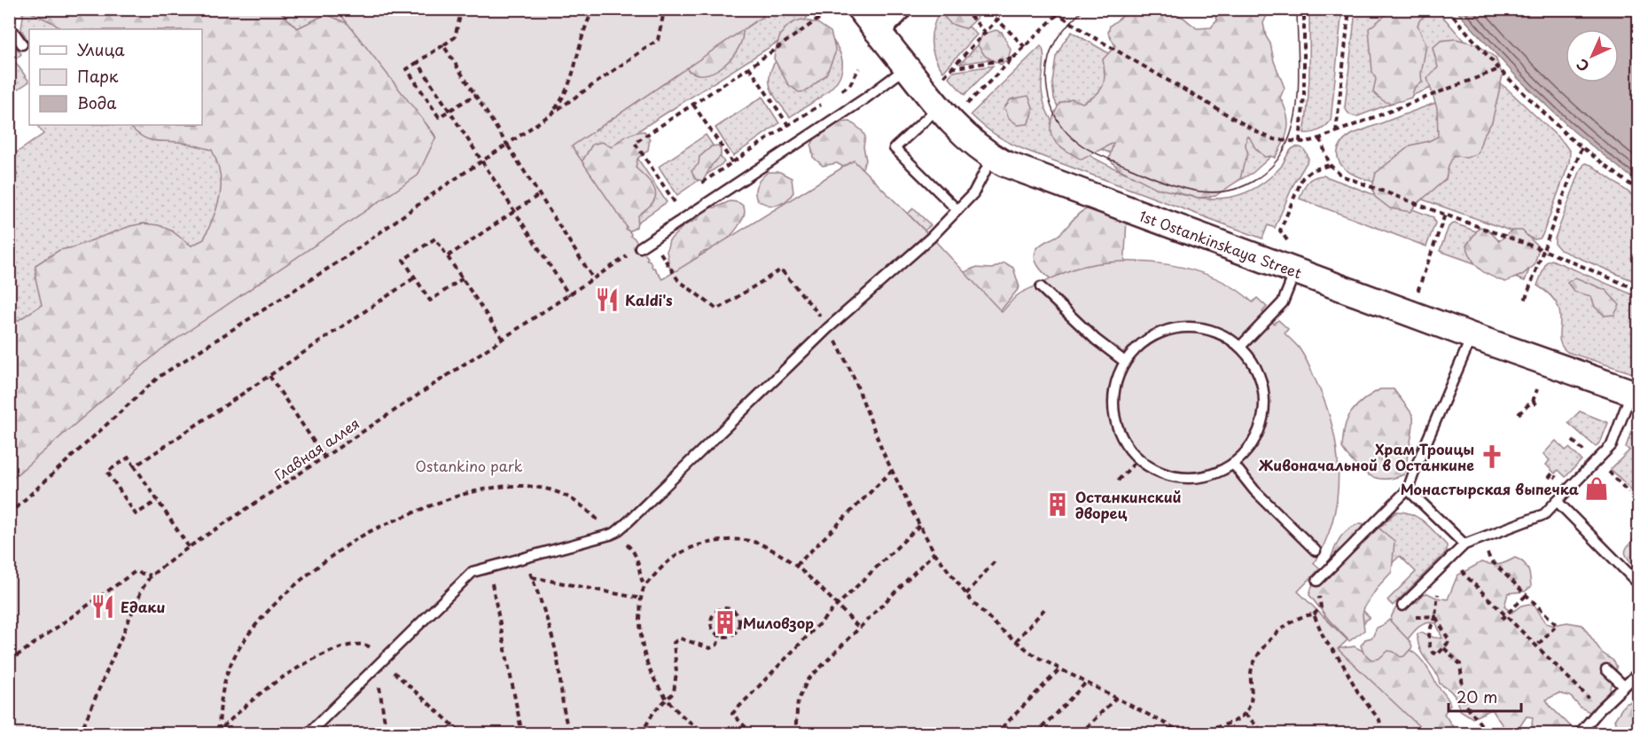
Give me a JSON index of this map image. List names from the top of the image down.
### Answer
{
  "streets": {
    "street": ["1st Ostankinskaya Street"],
    "path": ["Главная аллея"]
  },
  "parks": ["Ostankino park"],
  "places": {
    "restaurant": ["Kaldi's", "Едаки"],
    "church": ["Храм Троицы Живоначальной в Останкине"],
    "shop": ["Монастырская выпечка"],
    "building": ["Останкинский дворец", "Миловзор"]
  },
  "legend": ["Улица", "Парк", "Вода"],
  "scale_bar": "20 m",
  "north": "bottom left"
}
